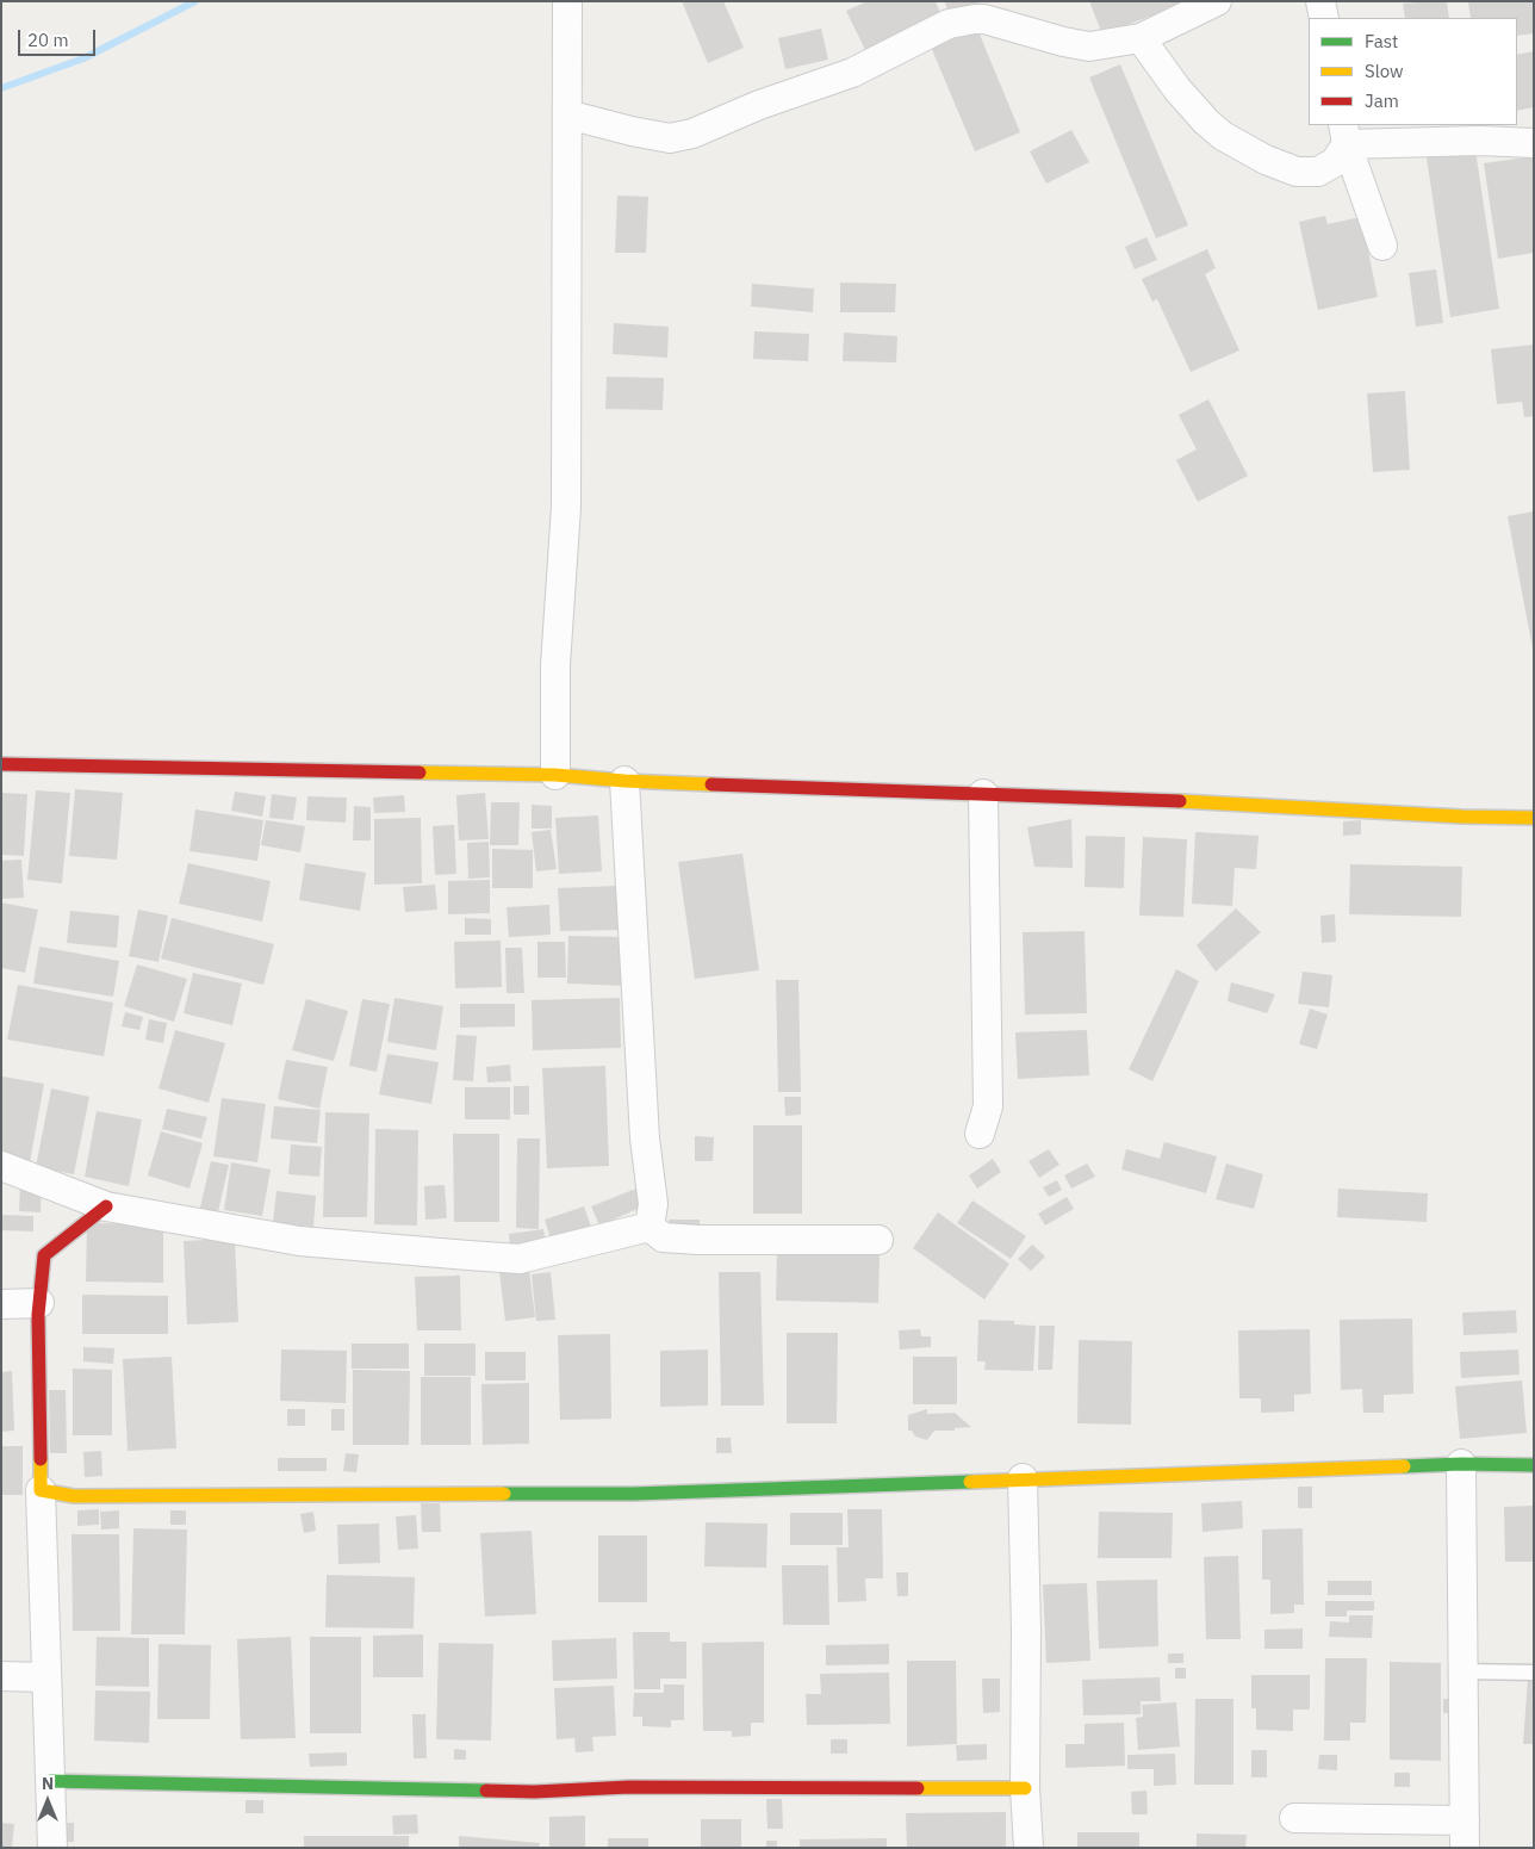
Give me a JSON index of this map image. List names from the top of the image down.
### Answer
{
  "legend": ["Fast", "Slow", "Jam"],
  "scale_bar": "20 m",
  "north": "top"
}
